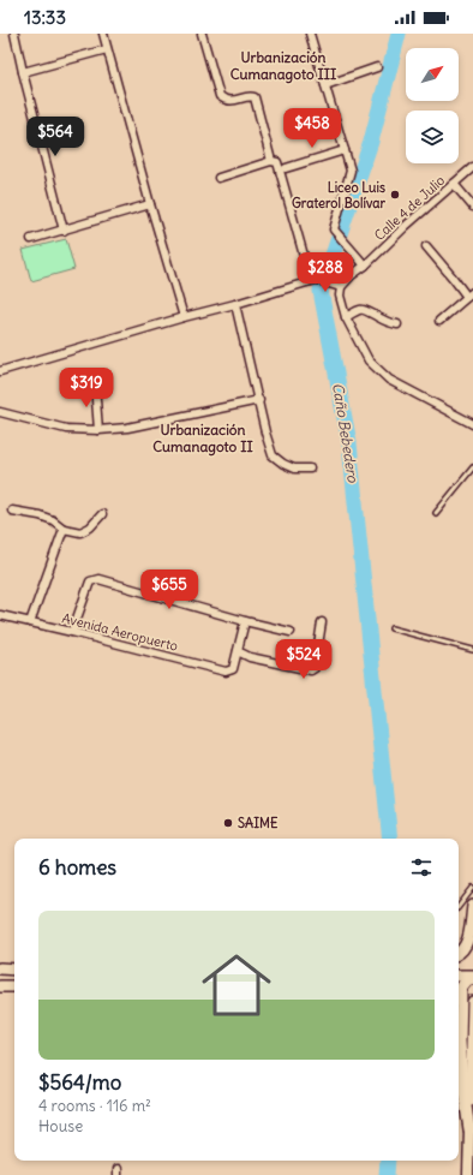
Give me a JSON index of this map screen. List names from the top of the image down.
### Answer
{
  "streets": {
    "street": ["Calle 4 de Julio", "Avenida Aeropuerto"]
  },
  "districts": ["Urbanización Cumanagoto III", "Urbanización Cumanagoto II"],
  "water": ["Caño Bebedero"],
  "places": ["Liceo Luis Graterol Bolívar", "SAIME"],
  "north": "top right",
  "page": {
    "status": "13:33",
    "price": [
      "$458",
      "$564",
      "$288",
      "$319",
      "$655",
      "$524"
    ],
    "heading": "6 homes",
    "list": [
      {
        "name": "$564/mo",
        "note": "4 rooms · 116 m² · House"
      }
    ]
  }
}
